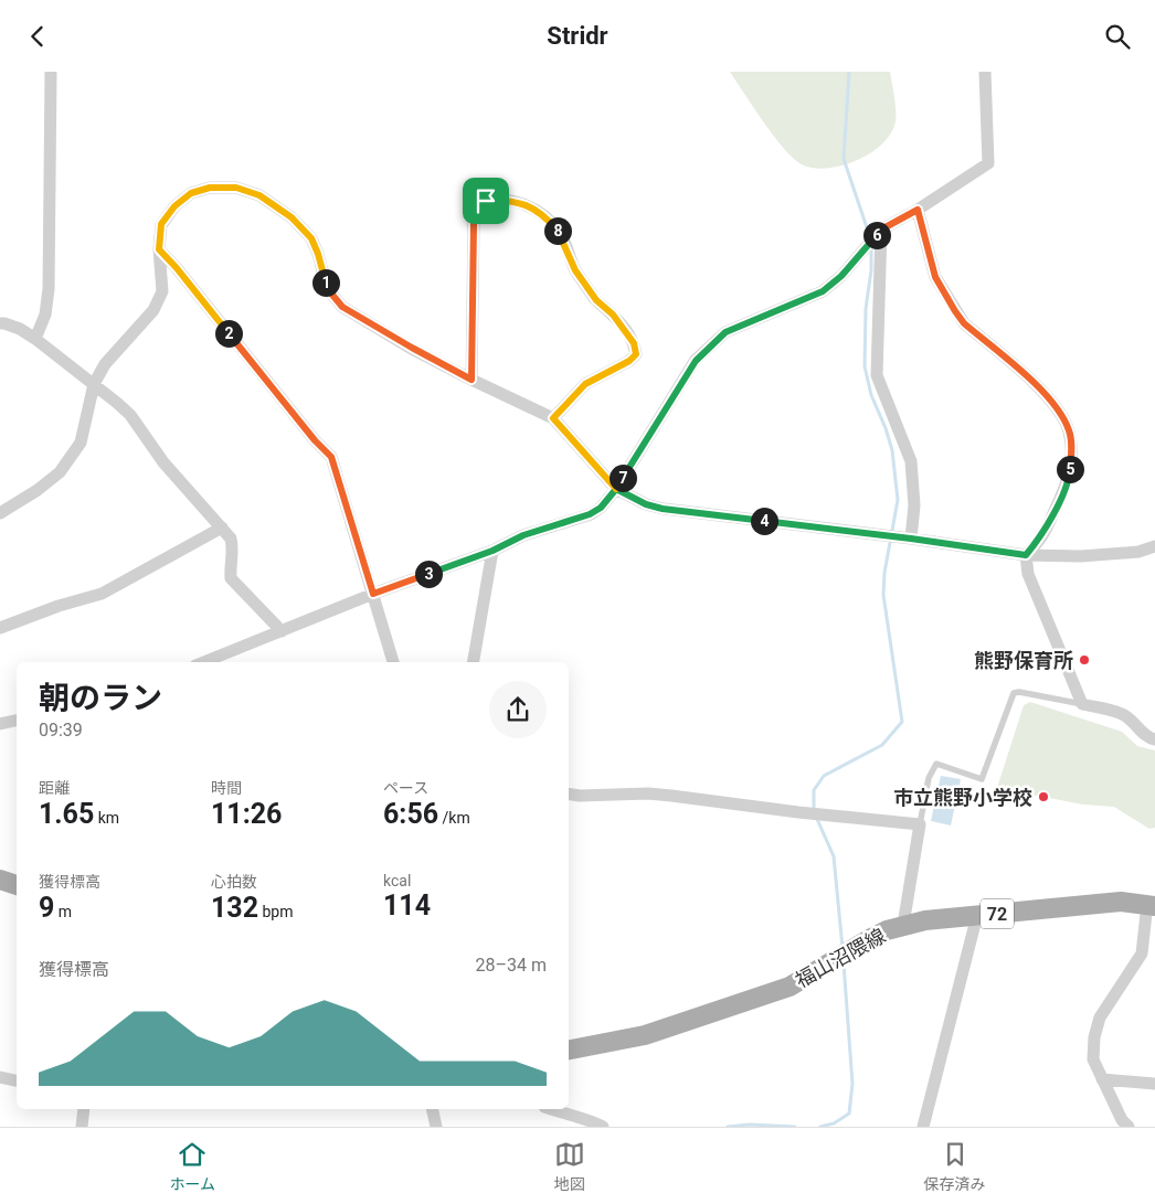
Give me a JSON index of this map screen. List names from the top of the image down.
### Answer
{
  "streets": {
    "main road": ["72", "福山沼隈線"]
  },
  "places": ["熊野保育所", "市立熊野小学校"],
  "page": {
    "header": "Stridr",
    "pins": [
      "8",
      "6",
      "1",
      "2",
      "5",
      "7",
      "4",
      "3"
    ],
    "heading": ["朝のラン", "09:39"],
    "stats": [
      ["距離", "1.65 km"],
      ["時間", "11:26"],
      ["ペース", "6:56 /km"],
      ["獲得標高", "9 m"],
      ["心拍数", "132 bpm"],
      ["kcal", "114"]
    ],
    "chart": ["獲得標高", "28–34 m"],
    "tabs": ["ホーム", "地図", "保存済み"]
  }
}
